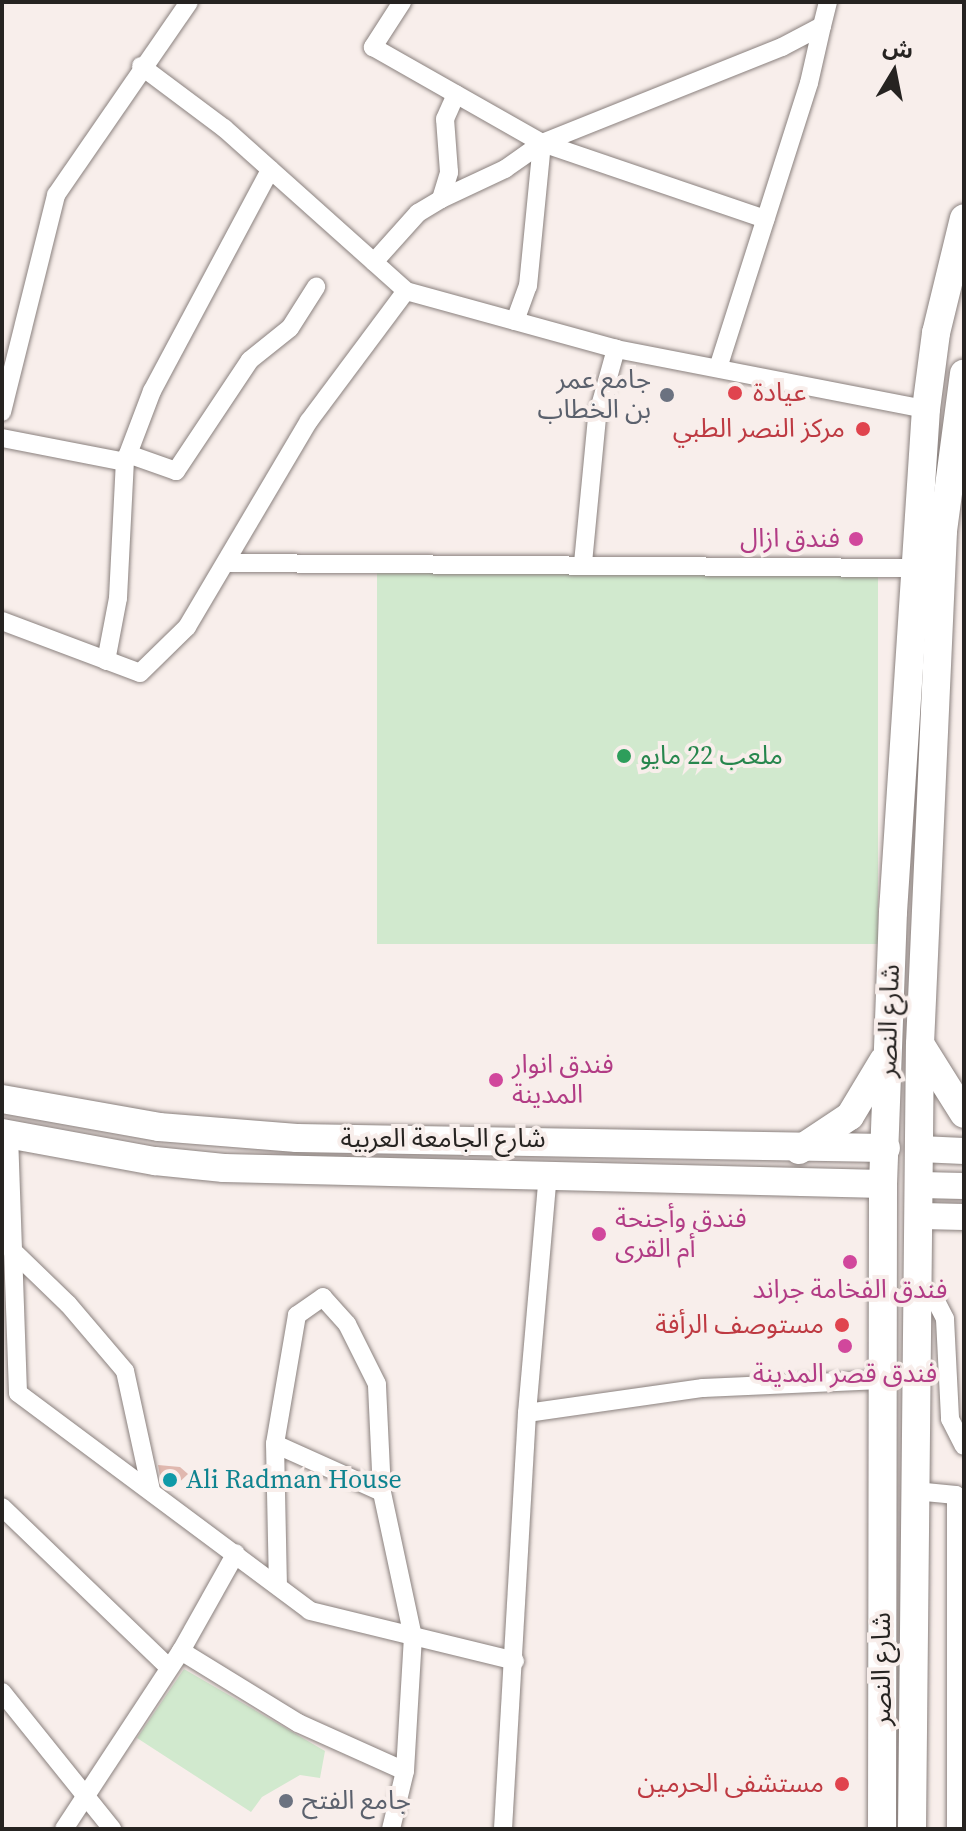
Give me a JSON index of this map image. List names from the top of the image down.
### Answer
{
  "streets": {
    "main road": ["شارع النصر", "شارع الجامعة العربية"]
  },
  "crossings": [
    ["شارع النصر", "شارع الجامعة العربية"]
  ],
  "places": [
    "عيادة",
    "جامع عمر بن الخطاب",
    "مركز النصر الطبي",
    "فندق ازال",
    "ملعب 22 مايو",
    "فندق انوار المدينة",
    "فندق وأجنحة أم القرى",
    "فندق الفخامة جراند",
    "مستوصف الرأفة",
    "فندق قصر المدينة",
    "Ali Radman House",
    "مستشفى الحرمين",
    "جامع الفتح"
  ],
  "north": "top"
}
